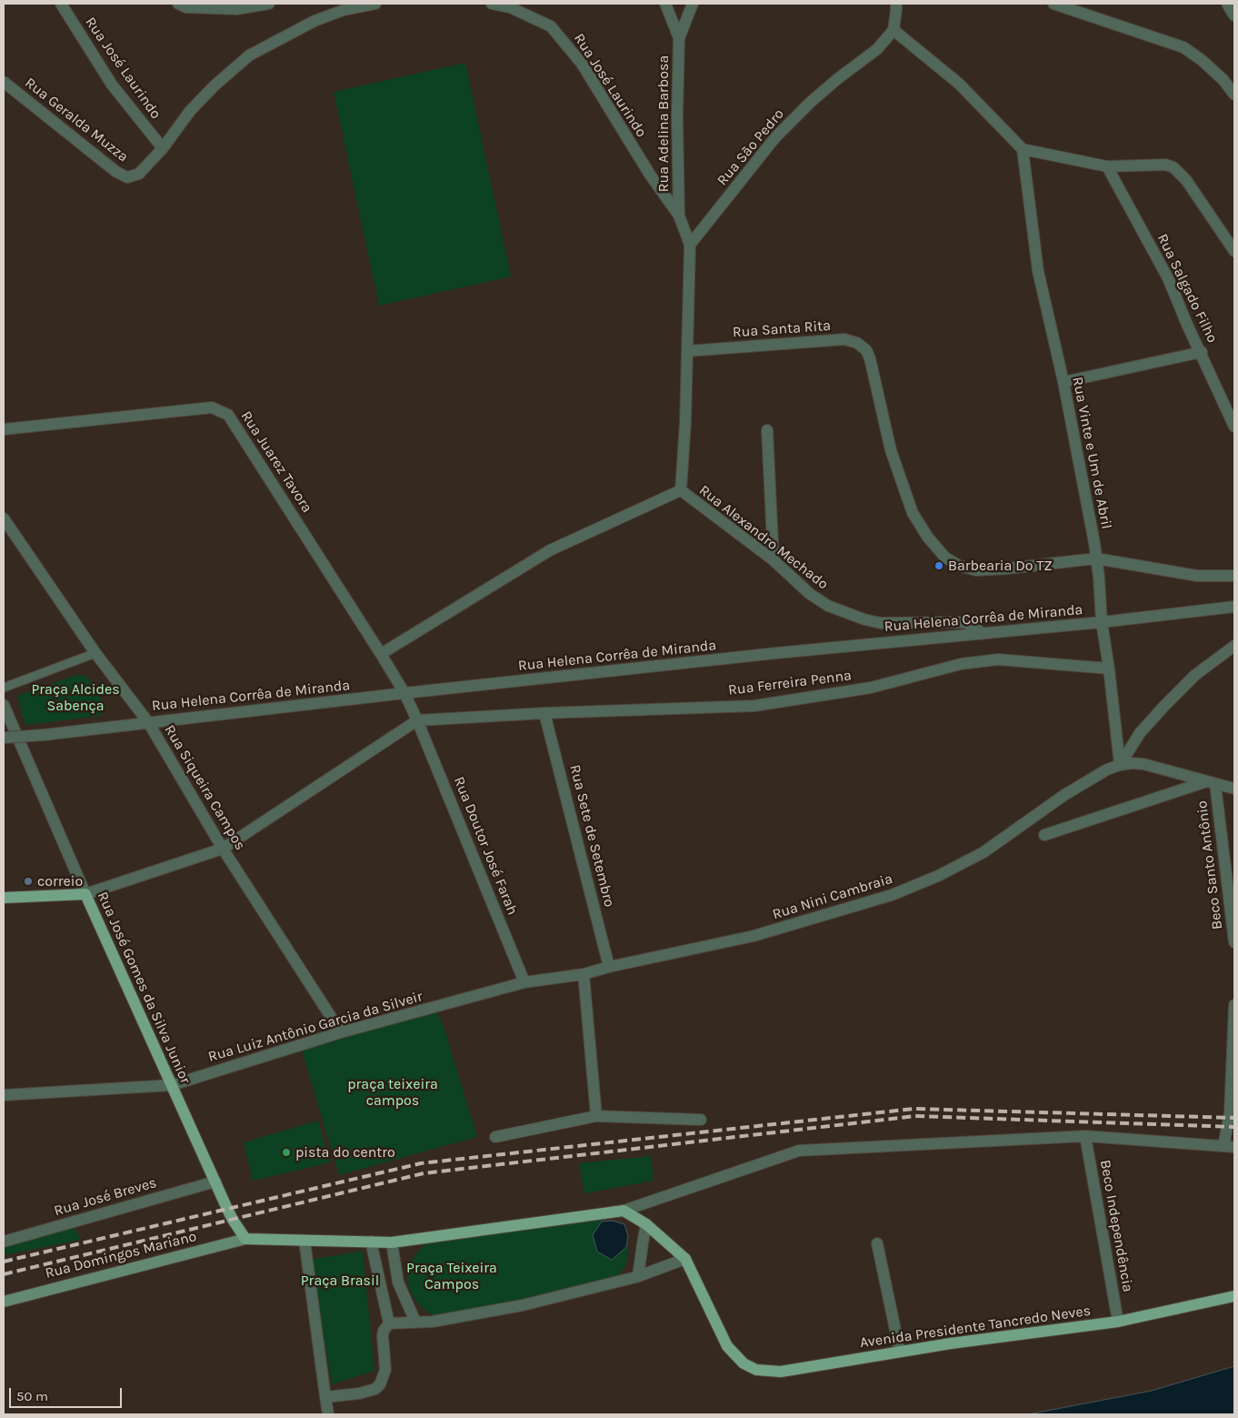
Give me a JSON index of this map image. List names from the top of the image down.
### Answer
{
  "streets": {
    "main road": ["Rua José Gomes da Silva Junior", "Avenida Presidente Tancredo Neves"],
    "street": [
      "Rua José Laurindo",
      "Rua Geralda Muzza",
      "Rua Adelina Barbosa",
      "Rua São Pedro",
      "Rua Salgado Filho",
      "Rua Santa Rita",
      "Rua Vinte e Um de Abril",
      "Rua Juarez Tavora",
      "Rua Alexandro Mechado",
      "Rua Helena Corrêa de Miranda",
      "Rua Ferreira Penna",
      "Rua Siqueira Campos",
      "Rua Sete de Setembro",
      "Rua Doutor José Farah",
      "Beco Santo Antônio",
      "Rua Nini Cambraia",
      "Rua Luiz Antônio Garcia da Silveir",
      "Rua José Breves",
      "Beco Independência",
      "Rua Domingos Mariano"
    ]
  },
  "crossings": [
    ["Rua José Laurindo", "Rua Geralda Muzza"],
    ["Rua José Laurindo", "Rua Adelina Barbosa"],
    ["Rua Adelina Barbosa", "Rua São Pedro"],
    ["Rua Santa Rita", "Rua Vinte e Um de Abril"],
    ["Rua Vinte e Um de Abril", "Rua Helena Corrêa de Miranda"],
    ["Rua Vinte e Um de Abril", "Rua Ferreira Penna"],
    ["Rua Vinte e Um de Abril", "Rua Nini Cambraia"],
    ["Rua Juarez Tavora", "Rua Helena Corrêa de Miranda"],
    ["Rua Juarez Tavora", "Rua Ferreira Penna"],
    ["Rua Juarez Tavora", "Rua Doutor José Farah"],
    ["Rua Alexandro Mechado", "Rua Helena Corrêa de Miranda"],
    ["Rua Helena Corrêa de Miranda", "Rua Siqueira Campos"],
    ["Rua Ferreira Penna", "Rua Sete de Setembro"],
    ["Rua Ferreira Penna", "Rua Doutor José Farah"],
    ["Rua Siqueira Campos", "Rua Luiz Antônio Garcia da Silveir"],
    ["Rua Sete de Setembro", "Rua Nini Cambraia"],
    ["Rua Doutor José Farah", "Rua Nini Cambraia"],
    ["Rua Doutor José Farah", "Rua Luiz Antônio Garcia da Silveir"],
    ["Rua Nini Cambraia", "Rua Luiz Antônio Garcia da Silveir"],
    ["Rua José Gomes da Silva Junior", "Rua Luiz Antônio Garcia da Silveir"],
    ["Rua José Gomes da Silva Junior", "Rua José Breves"],
    ["Rua José Gomes da Silva Junior", "Rua Domingos Mariano"],
    ["Beco Independência", "Avenida Presidente Tancredo Neves"]
  ],
  "parks": [
    "Praça Alcides Sabença",
    "praça teixeira campos",
    "Praça Teixeira Campos",
    "Praça Brasil"
  ],
  "places": ["Barbearia Do TZ", "correio", "pista do centro"],
  "scale_bar": "50 m"
}
